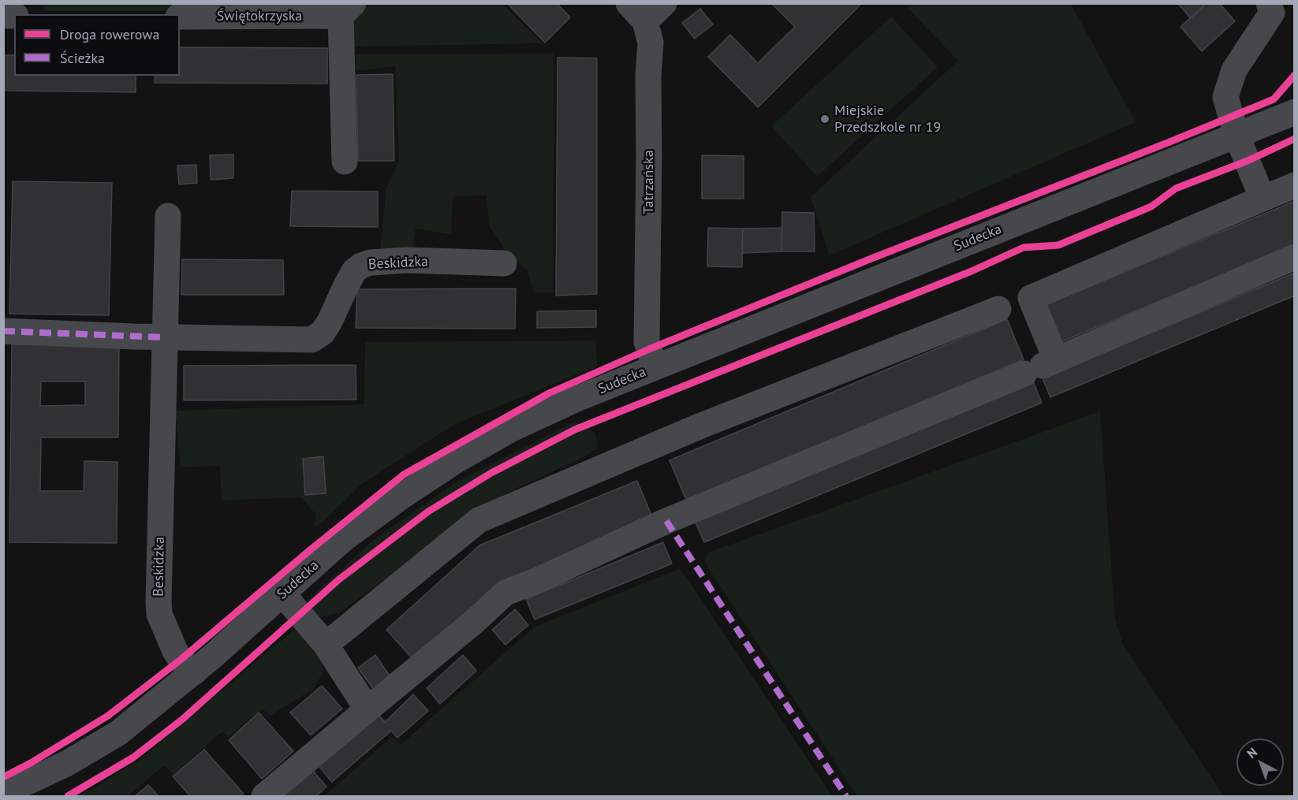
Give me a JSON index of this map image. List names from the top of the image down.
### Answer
{
  "streets": {
    "street": [
      "Świętokrzyska",
      "Tatrzańska",
      "Sudecka",
      "Beskidzka"
    ]
  },
  "crossings": [
    ["Tatrzańska", "Sudecka"],
    ["Sudecka", "Beskidzka"]
  ],
  "places": ["Miejskie Przedszkole nr 19"],
  "legend": ["Droga rowerowa", "Ścieżka"],
  "north": "top left"
}
